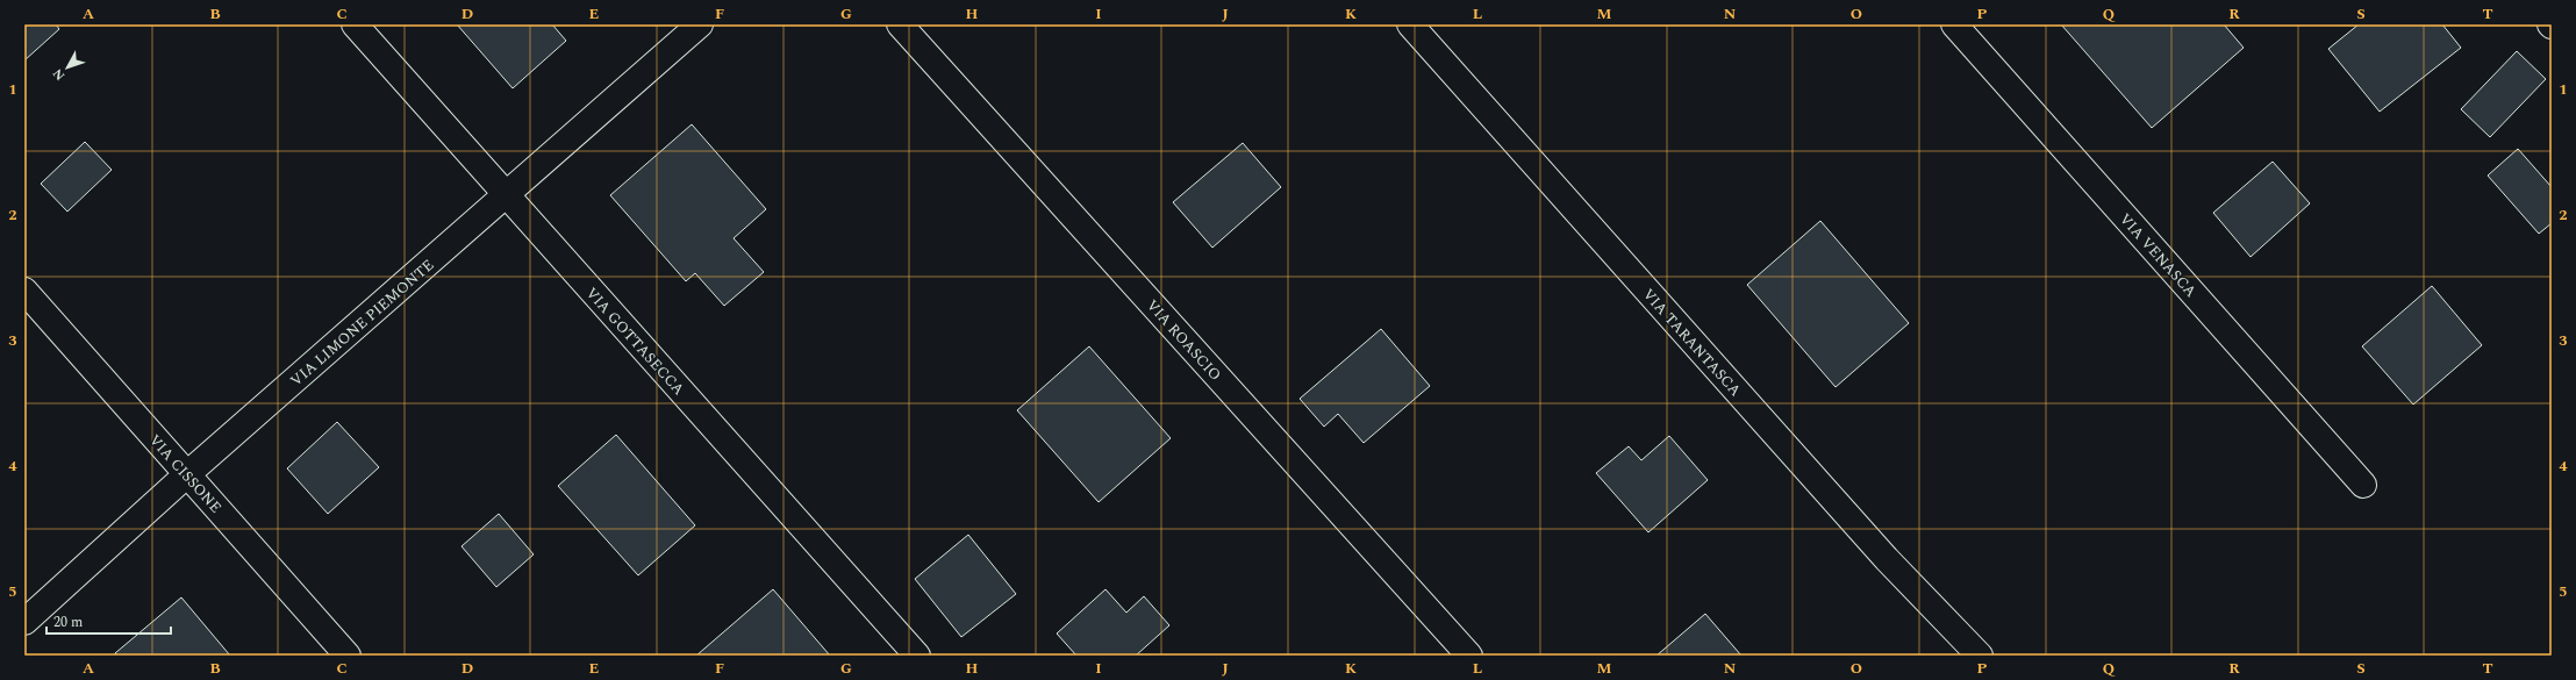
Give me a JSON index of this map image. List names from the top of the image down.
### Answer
{
  "streets": {
    "street": [
      "VIA VENASCA",
      "VIA LIMONE PIEMONTE",
      "VIA ROASCIO",
      "VIA GOTTASECCA",
      "VIA TARANTASCA",
      "VIA CISSONE"
    ]
  },
  "crossings": [
    ["VIA LIMONE PIEMONTE", "VIA GOTTASECCA"],
    ["VIA LIMONE PIEMONTE", "VIA CISSONE"]
  ],
  "scale_bar": "20 m",
  "north": "bottom left",
  "grid": {
    "columns": [
      "A",
      "B",
      "C",
      "D",
      "E",
      "F",
      "G",
      "H",
      "I",
      "J",
      "K",
      "L",
      "M",
      "N",
      "O",
      "P",
      "Q",
      "R",
      "S",
      "T"
    ],
    "rows": [
      "1",
      "2",
      "3",
      "4",
      "5"
    ]
  }
}
